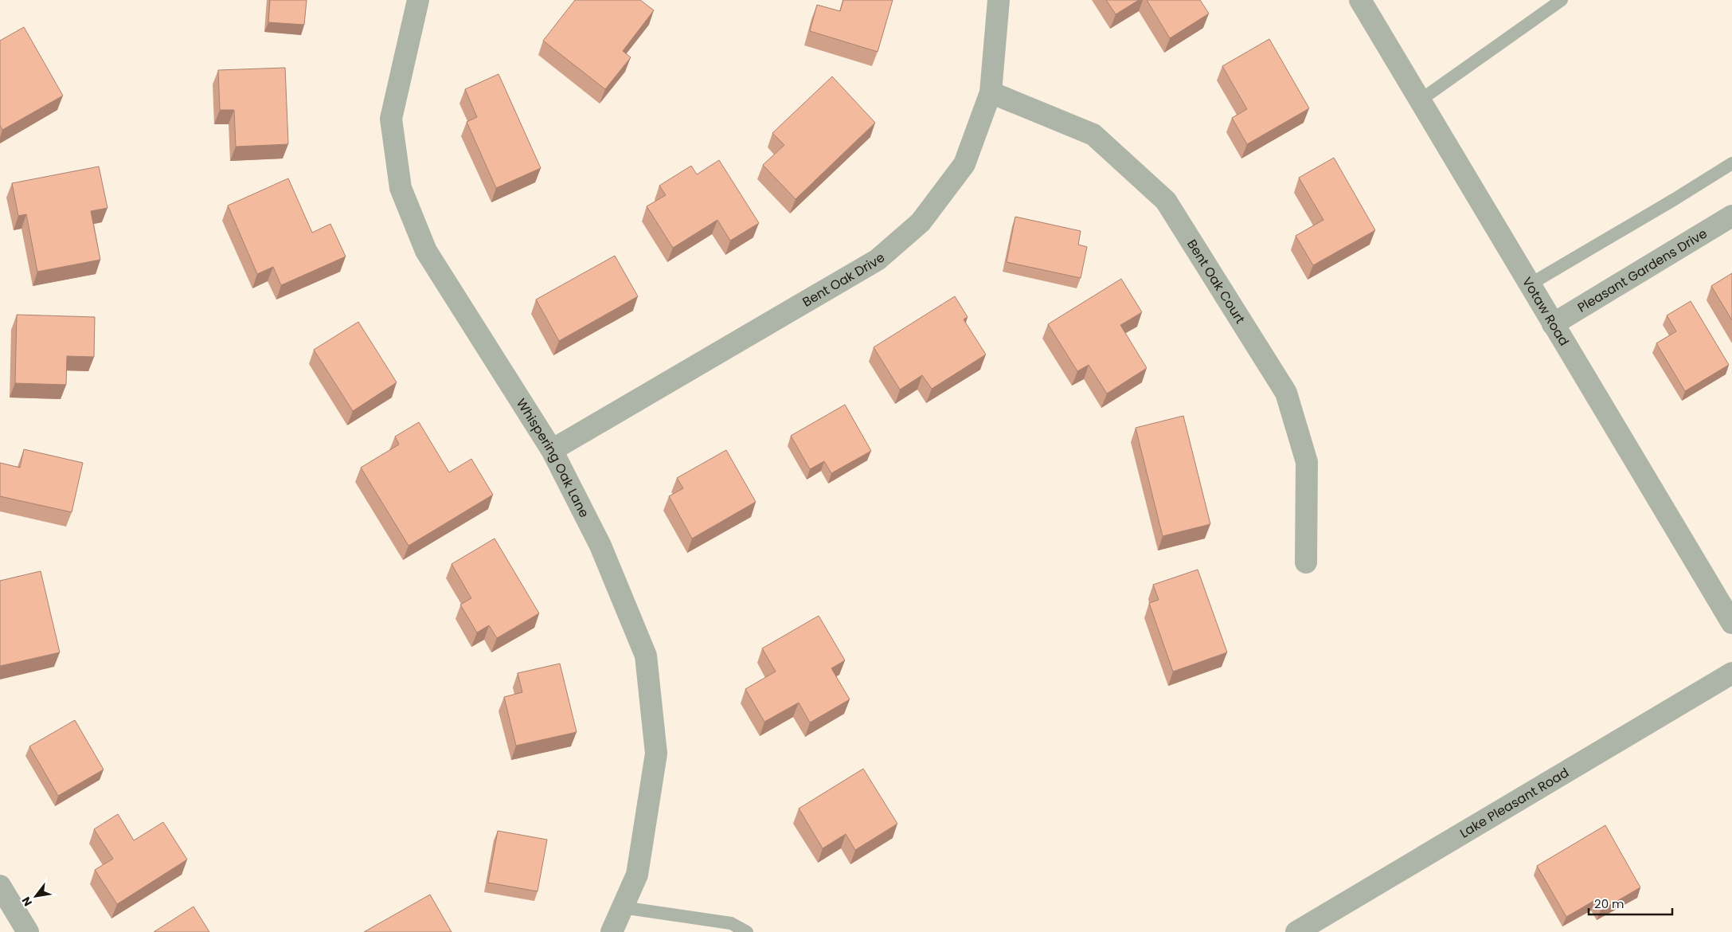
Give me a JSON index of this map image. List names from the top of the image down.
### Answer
{
  "streets": {
    "street": [
      "Pleasant Gardens Drive",
      "Bent Oak Drive",
      "Bent Oak Court",
      "Votaw Road",
      "Whispering Oak Lane",
      "Lake Pleasant Road"
    ]
  },
  "crossings": [
    ["Pleasant Gardens Drive", "Votaw Road"],
    ["Bent Oak Drive", "Bent Oak Court"],
    ["Bent Oak Drive", "Whispering Oak Lane"]
  ],
  "scale_bar": "20 m",
  "north": "bottom left"
}
